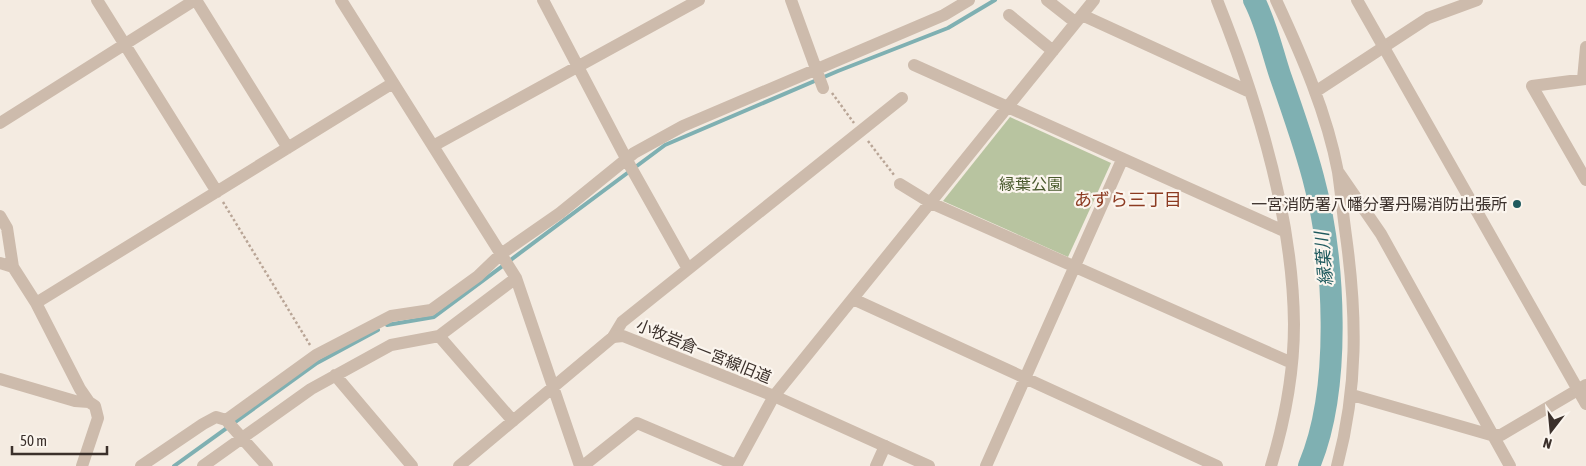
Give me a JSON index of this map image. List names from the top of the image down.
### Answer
{
  "streets": {
    "street": ["小牧岩倉一宮線旧道"]
  },
  "districts": ["あずら三丁目"],
  "water": ["縁葉川"],
  "parks": ["縁葉公園"],
  "places": ["一宮消防署八幡分署丹陽消防出張所"],
  "scale_bar": "50 m",
  "north": "bottom"
}
